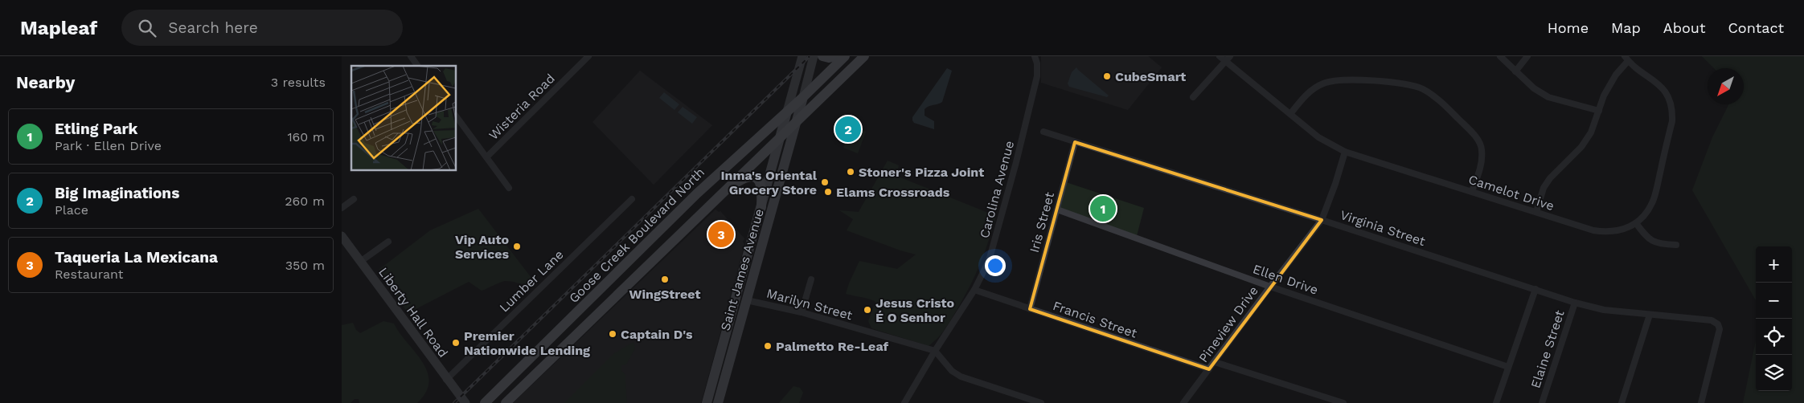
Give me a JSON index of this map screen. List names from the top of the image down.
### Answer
{
  "streets": {
    "highway": ["Goose Creek Boulevard North"],
    "main road": ["Saint James Avenue", "Liberty Hall Road"],
    "street": [
      "Wisteria Road",
      "Carolina Avenue",
      "Camelot Drive",
      "Iris Street",
      "Virginia Street",
      "Ellen Drive",
      "Lumber Lane",
      "Marilyn Street",
      "Francis Street",
      "Pineview Drive",
      "Elaine Street"
    ]
  },
  "crossings": [
    ["Carolina Avenue", "Marilyn Street"],
    ["Carolina Avenue", "Francis Street"],
    ["Camelot Drive", "Pineview Drive"],
    ["Iris Street", "Virginia Street"],
    ["Iris Street", "Ellen Drive"],
    ["Iris Street", "Francis Street"],
    ["Virginia Street", "Pineview Drive"],
    ["Virginia Street", "Elaine Street"],
    ["Goose Creek Boulevard North", "Saint James Avenue"],
    ["Saint James Avenue", "Marilyn Street"],
    ["Ellen Drive", "Pineview Drive"],
    ["Lumber Lane", "Liberty Hall Road"],
    ["Francis Street", "Pineview Drive"]
  ],
  "places": [
    "CubeSmart",
    "Stoner's Pizza Joint",
    "Inma's Oriental Grocery Store",
    "Elams Crossroads",
    "Vip Auto Services",
    "WingStreet",
    "Jesus Cristo É O Senhor",
    "Captain D's",
    "Premier Nationwide Lending",
    "Palmetto Re-Leaf"
  ],
  "north": "bottom left",
  "page": {
    "header": "Mapleaf",
    "search": "Search here",
    "nav": [
      "Home",
      "Map",
      "About",
      "Contact"
    ],
    "heading": ["Nearby", "3 results"],
    "list": [
      {
        "mark": "1",
        "name": "Etling Park",
        "note": "Park · Ellen Drive",
        "value": "160 m"
      },
      {
        "mark": "2",
        "name": "Big Imaginations",
        "note": "Place",
        "value": "260 m"
      },
      {
        "mark": "3",
        "name": "Taqueria La Mexicana",
        "note": "Restaurant",
        "value": "350 m"
      }
    ],
    "pins": ["2", "1", "3"],
    "map_buttons": ["+", "−"]
  }
}
